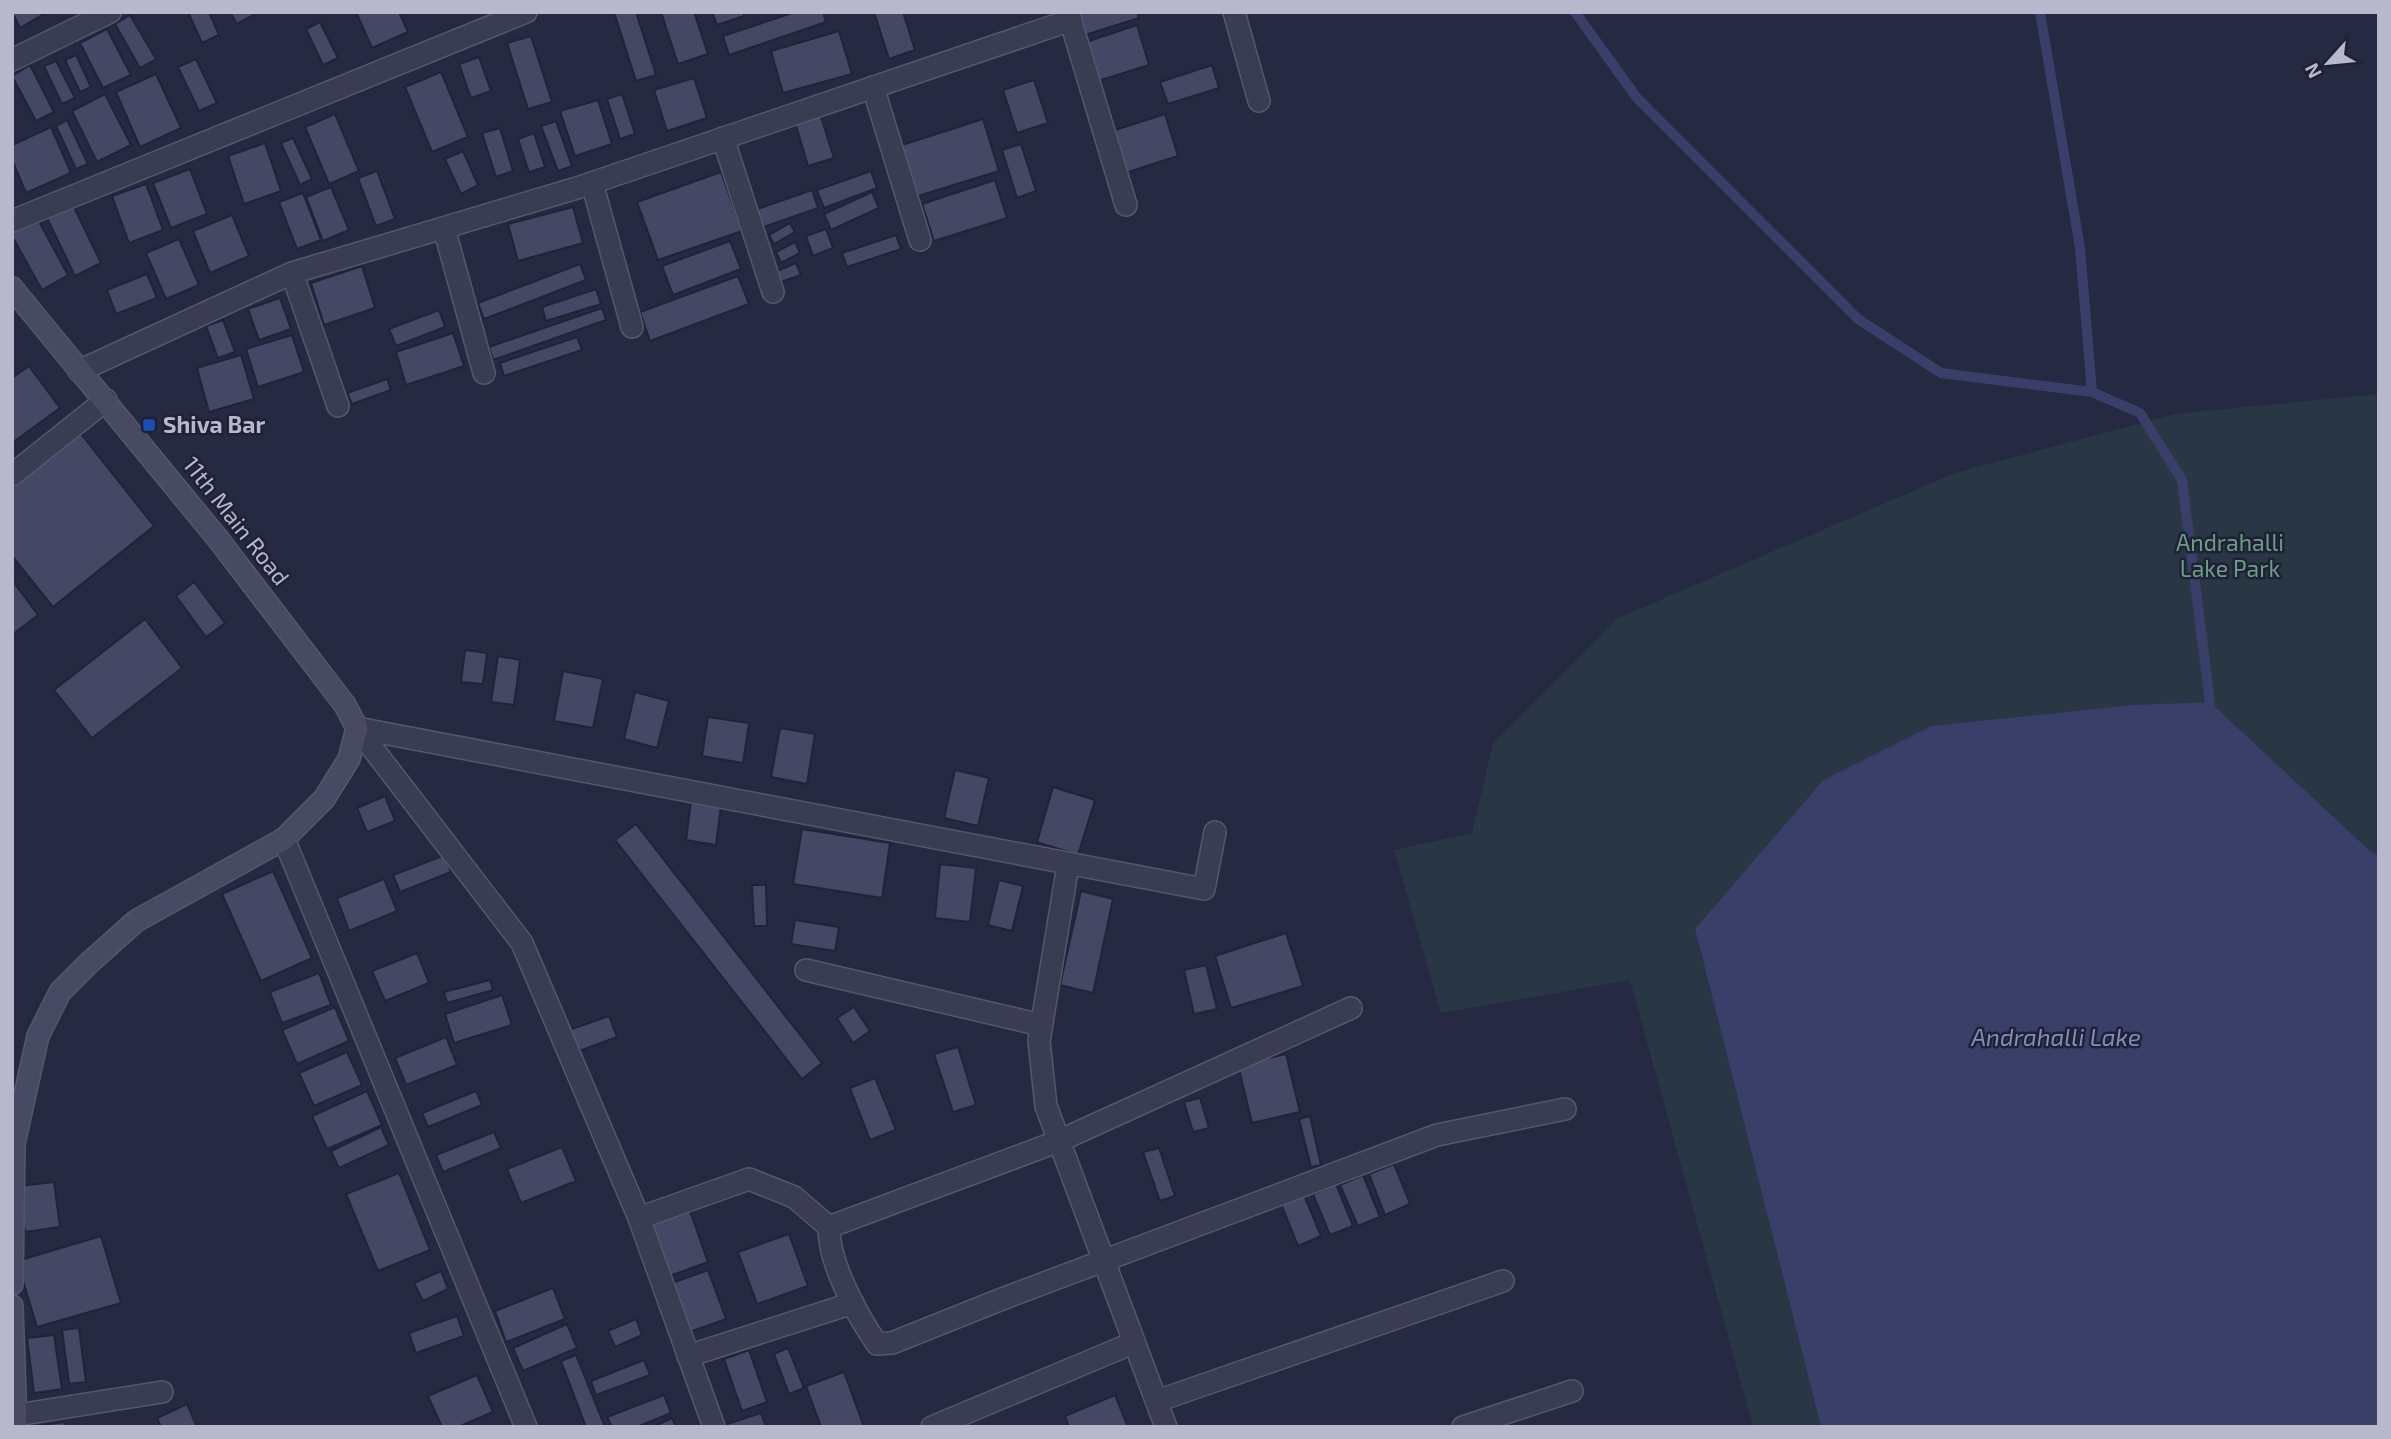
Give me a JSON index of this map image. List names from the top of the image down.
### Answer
{
  "streets": {
    "street": ["11th Main Road"]
  },
  "water": ["Andrahalli Lake"],
  "parks": ["Andrahalli Lake Park"],
  "places": {
    "transit": ["Shiva Bar"]
  },
  "north": "bottom left"
}
